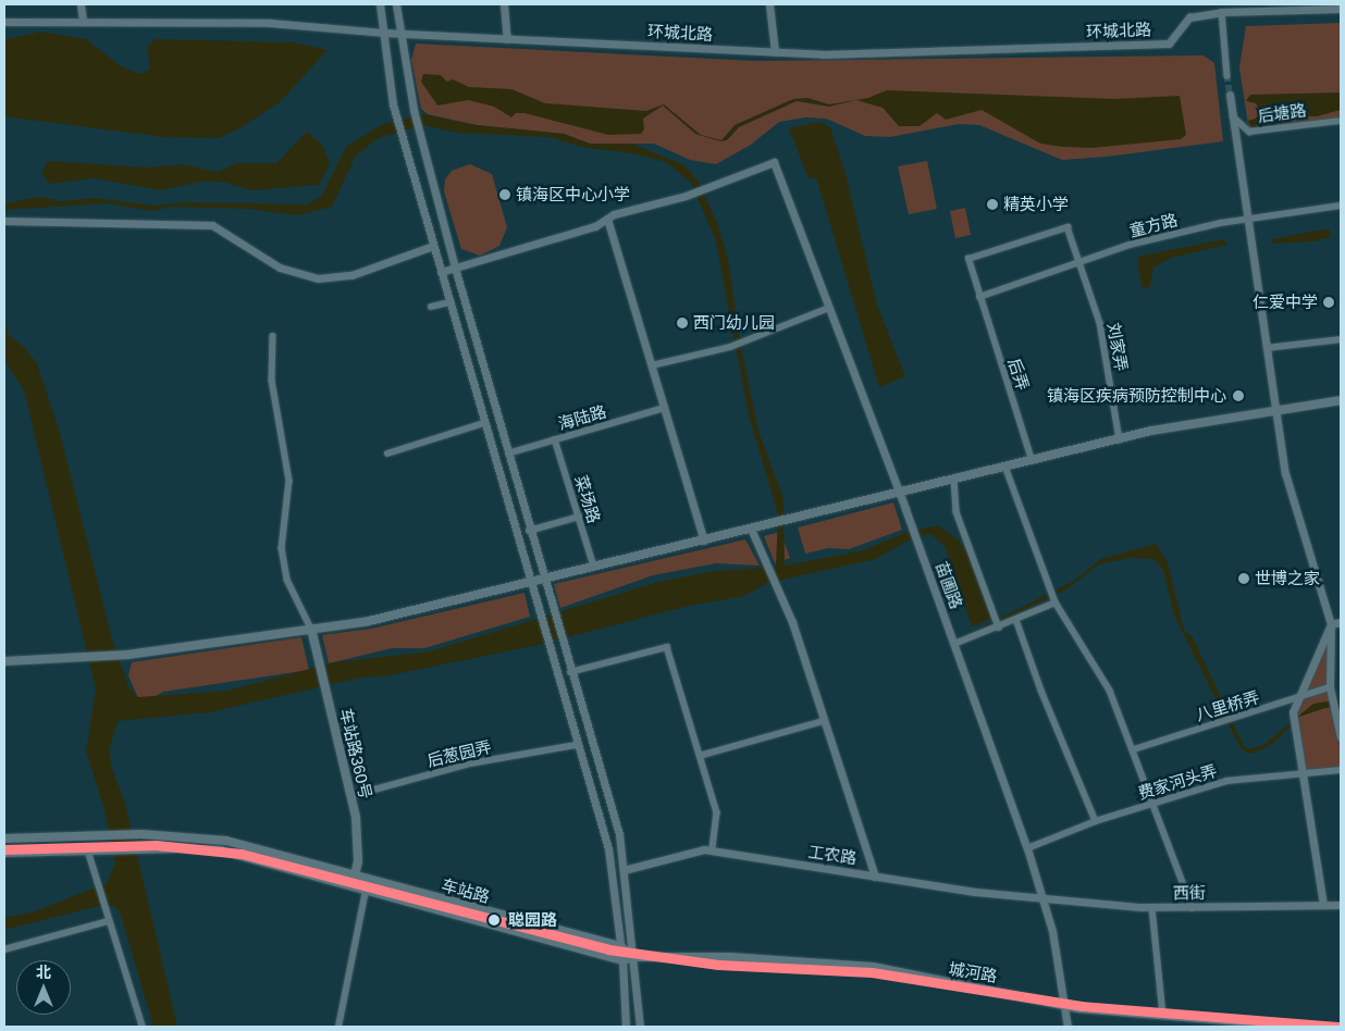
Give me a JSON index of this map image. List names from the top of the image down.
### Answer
{
  "streets": {
    "main road": ["车站路360号", "车站路", "城河路"],
    "street": [
      "环城北路",
      "后塘路",
      "童方路",
      "刘家弄",
      "后弄",
      "海陆路",
      "菜场路",
      "苗圃路",
      "八里桥弄",
      "后葱园弄",
      "费家河头弄",
      "工农路",
      "西街"
    ]
  },
  "crossings": [
    ["童方路", "刘家弄"],
    ["童方路", "后弄"],
    ["刘家弄", "后弄"],
    ["海陆路", "菜场路"],
    ["苗圃路", "费家河头弄"],
    ["苗圃路", "工农路"],
    ["苗圃路", "西街"],
    ["苗圃路", "城河路"],
    ["车站路360号", "后葱园弄"],
    ["车站路360号", "车站路"],
    ["工农路", "西街"],
    ["车站路", "城河路"]
  ],
  "places": [
    "镇海区中心小学",
    "精英小学",
    "仁爱中学",
    "西门幼儿园",
    "镇海区疾病预防控制中心",
    "世博之家",
    "聪园路"
  ],
  "north": "top"
}
